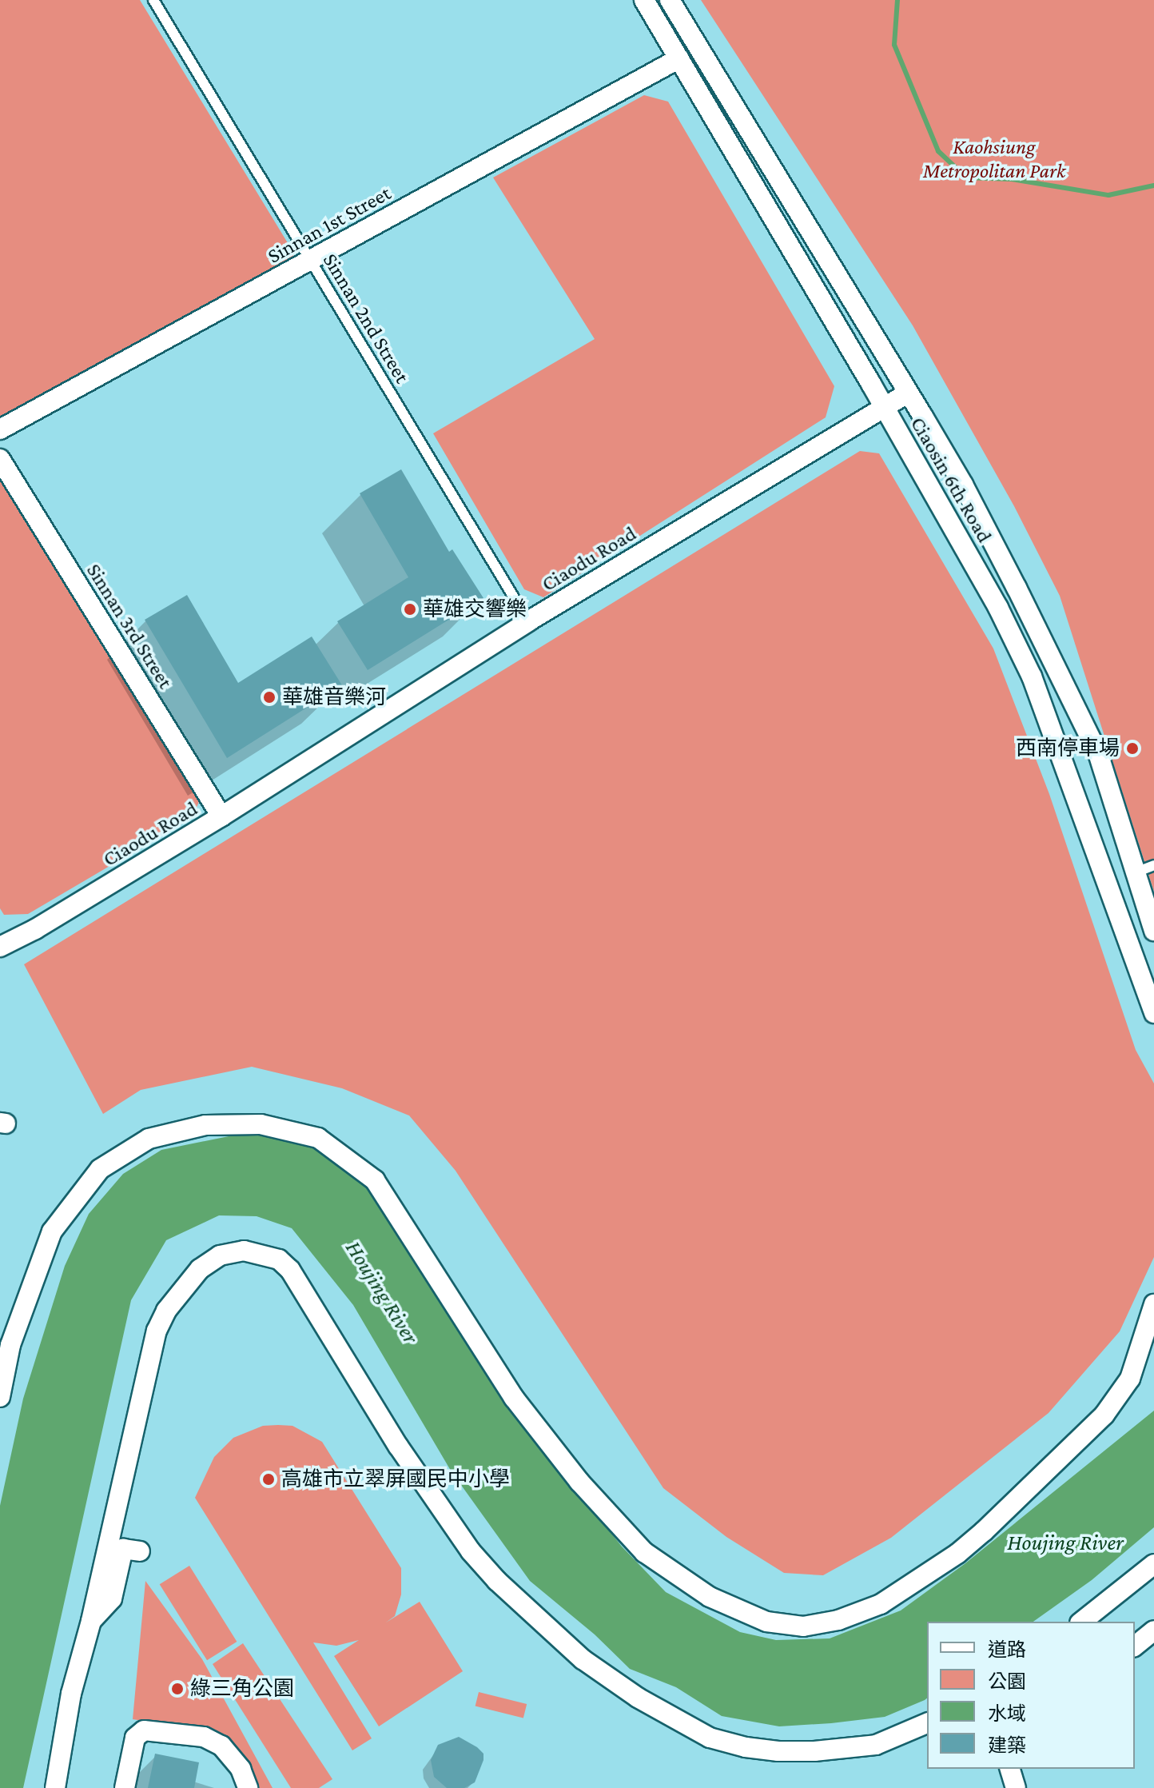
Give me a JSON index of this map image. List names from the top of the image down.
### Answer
{
  "streets": {
    "street": [
      "Sinnan 1st Street",
      "Ciaosin 6th Road",
      "Ciaodu Road",
      "Sinnan 3rd Street"
    ],
    "lane": ["Sinnan 2nd Street"]
  },
  "crossings": [
    ["Sinnan 1st Street", "Sinnan 2nd Street"],
    ["Sinnan 1st Street", "Ciaosin 6th Road"],
    ["Sinnan 2nd Street", "Ciaodu Road"],
    ["Ciaosin 6th Road", "Ciaodu Road"],
    ["Ciaodu Road", "Sinnan 3rd Street"]
  ],
  "water": ["Houjing River"],
  "parks": ["Kaohsiung Metropolitan Park"],
  "places": [
    "華雄交響樂",
    "華雄音樂河",
    "西南停車場",
    "高雄市立翠屏國民中小學",
    "綠三角公園"
  ],
  "legend": [
    "道路",
    "公園",
    "水域",
    "建築"
  ]
}
